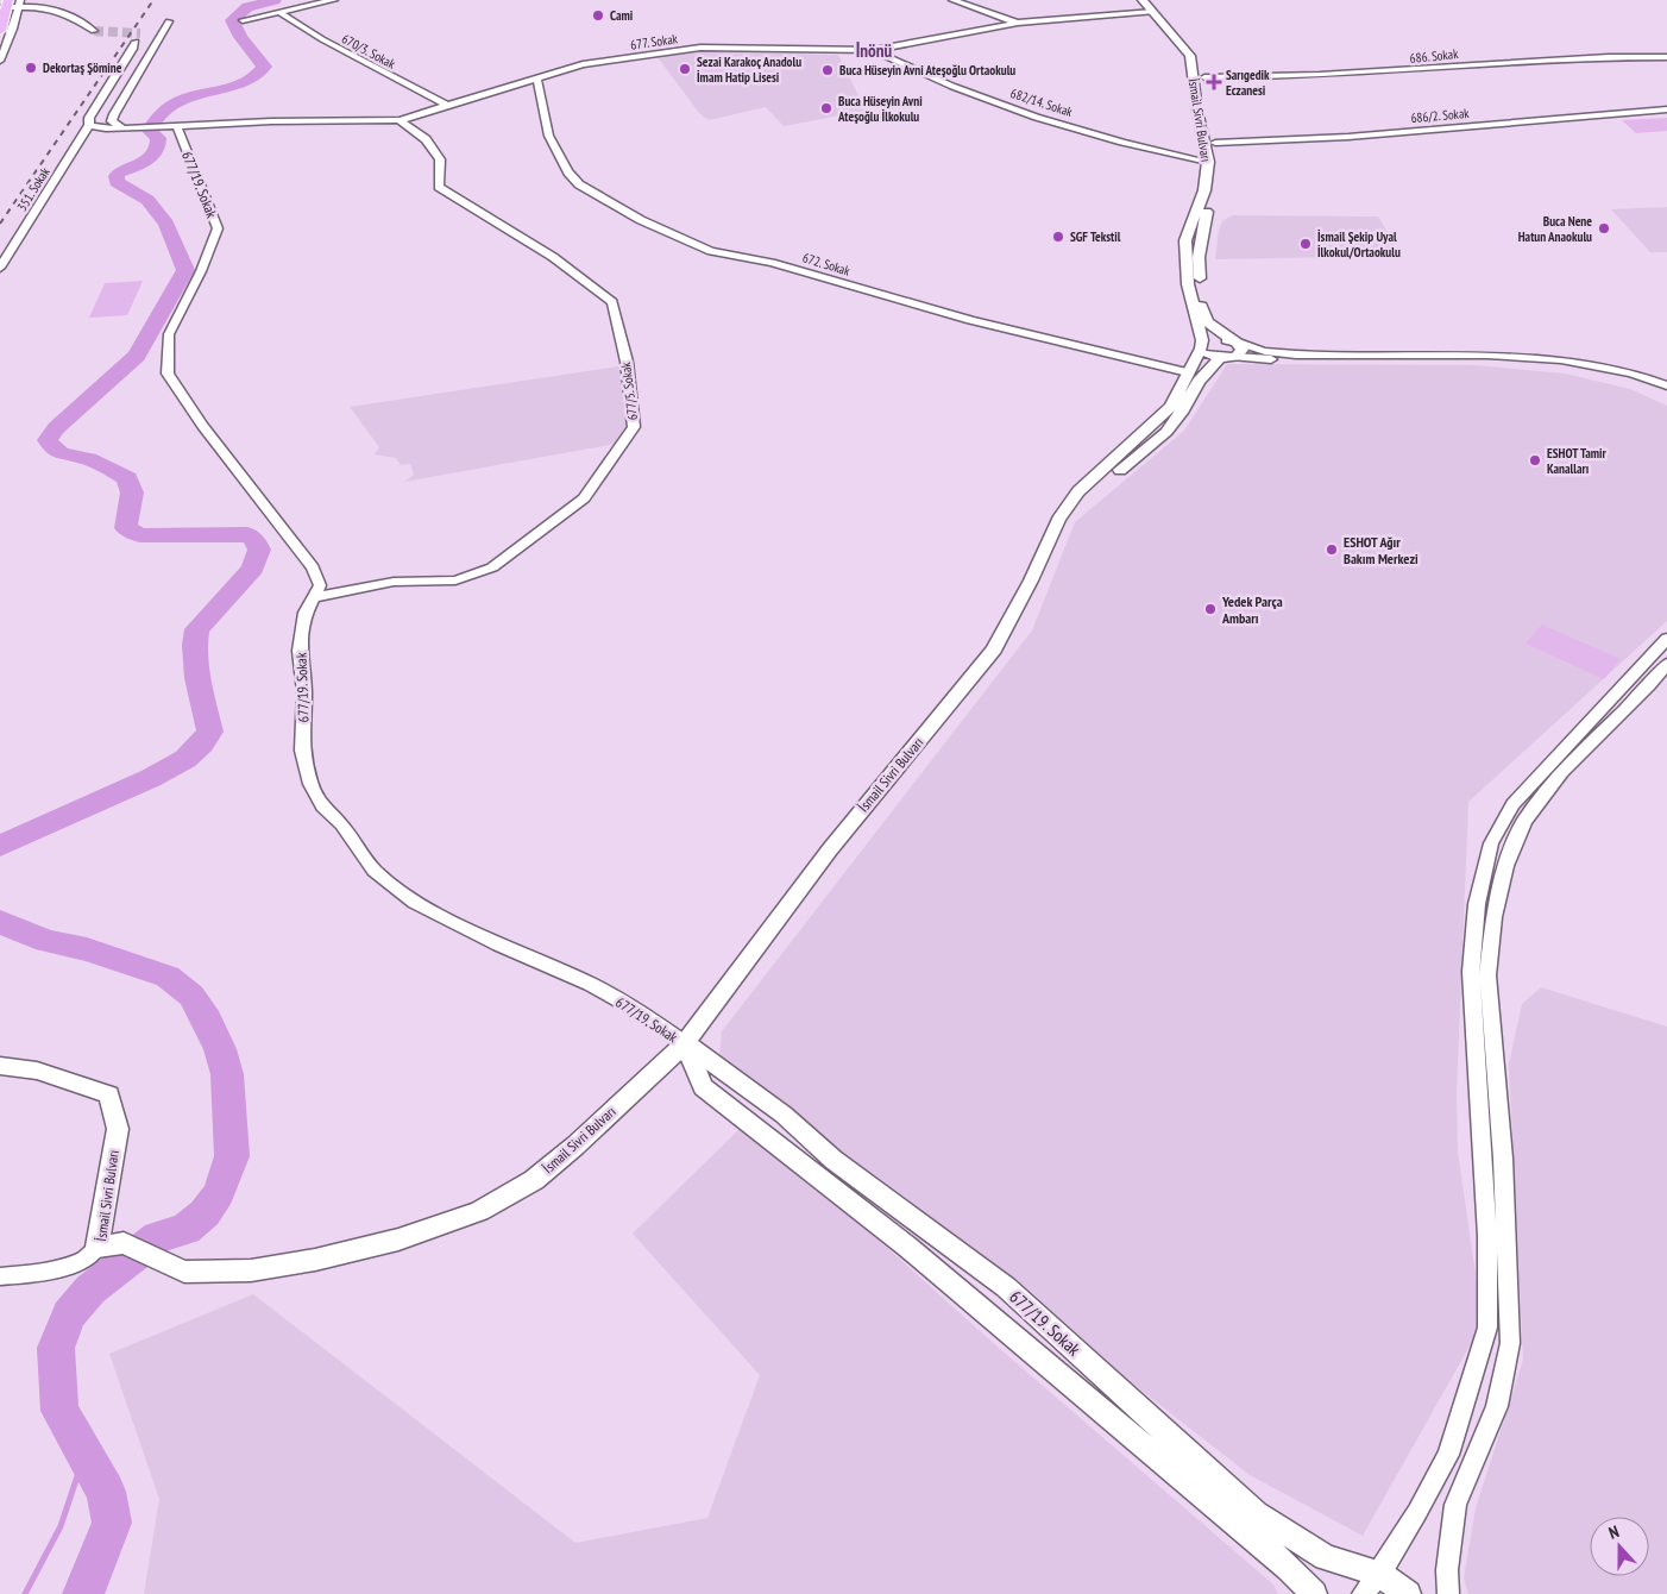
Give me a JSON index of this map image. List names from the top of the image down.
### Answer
{
  "streets": {
    "main road": ["İsmail Sivri Bulvarı", "677/19. Sokak"],
    "street": [
      "677. Sokak",
      "670/3. Sokak",
      "686. Sokak",
      "682/14. Sokak",
      "686/2. Sokak",
      "351. Sokak",
      "672. Sokak",
      "677/5. Sokak"
    ]
  },
  "crossings": [
    ["677. Sokak", "670/3. Sokak"],
    ["677. Sokak", "682/14. Sokak"],
    ["677. Sokak", "İsmail Sivri Bulvarı"],
    ["677. Sokak", "677/19. Sokak"],
    ["677. Sokak", "672. Sokak"],
    ["677. Sokak", "677/5. Sokak"],
    ["686. Sokak", "İsmail Sivri Bulvarı"],
    ["682/14. Sokak", "İsmail Sivri Bulvarı"],
    ["686/2. Sokak", "İsmail Sivri Bulvarı"],
    ["İsmail Sivri Bulvarı", "677/19. Sokak"],
    ["İsmail Sivri Bulvarı", "672. Sokak"],
    ["677/19. Sokak", "677/5. Sokak"]
  ],
  "districts": ["İnönü"],
  "places": {
    "other": [
      "Cami",
      "Dekortaş Şömine",
      "Sezai Karakoç Anadolu İmam Hatip Lisesi",
      "Buca Hüseyin Avni Ateşoğlu Ortaokulu",
      "Buca Hüseyin Avni Ateşoğlu İlkokulu",
      "Buca Nene Hatun Anaokulu",
      "SGF Tekstil",
      "İsmail Şekip Uyal İlkokul/Ortaokulu",
      "ESHOT Tamir Kanalları",
      "ESHOT Ağır Bakım Merkezi",
      "Yedek Parça Ambarı"
    ],
    "health": ["Sarıgedik Eczanesi"]
  },
  "north": "top"
}
